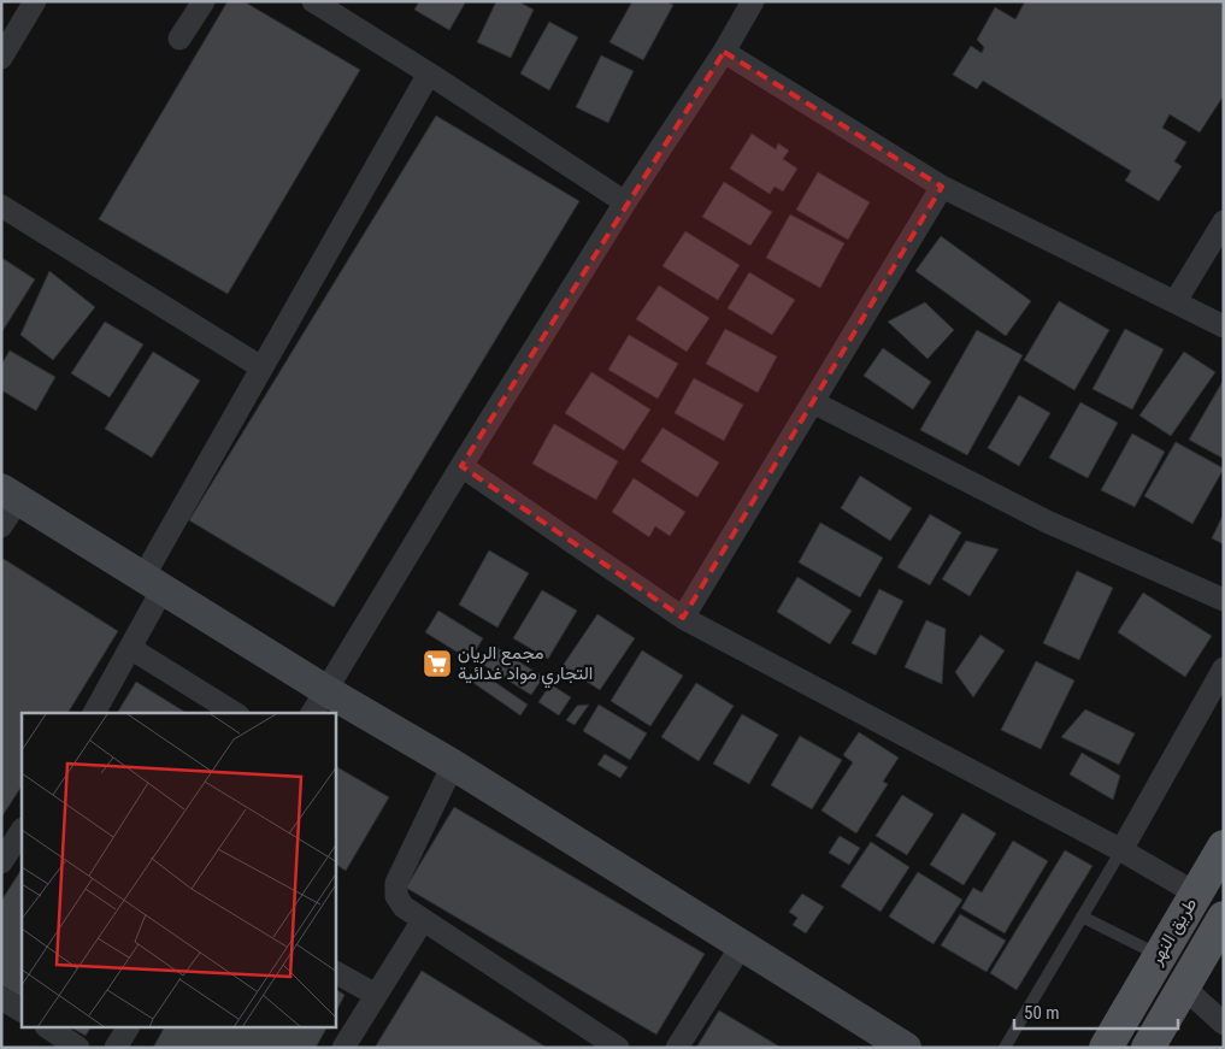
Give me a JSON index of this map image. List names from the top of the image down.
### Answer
{
  "streets": {
    "main road": ["طريق النهر"]
  },
  "places": {
    "supermarket": ["مجمع الريان التجاري مواد غدائية"]
  },
  "scale_bar": "50 m"
}
